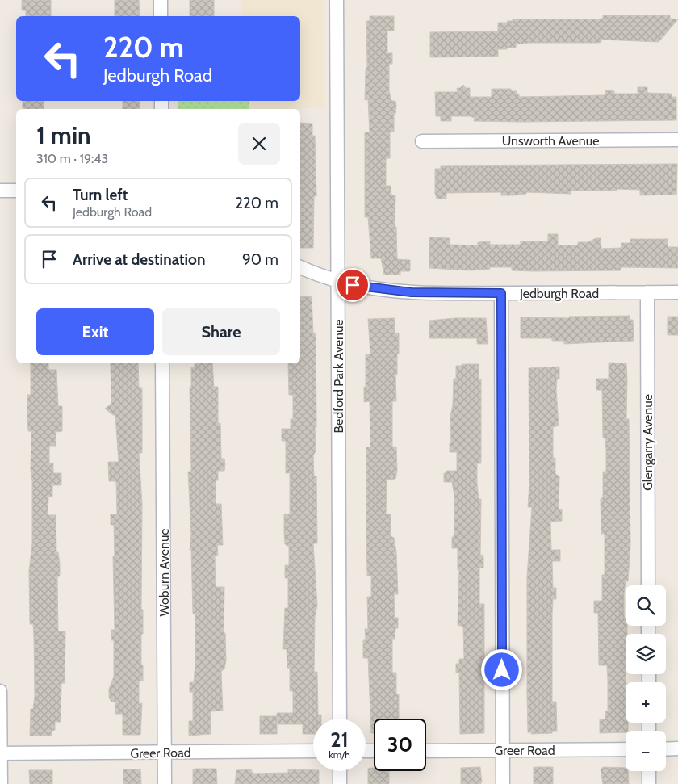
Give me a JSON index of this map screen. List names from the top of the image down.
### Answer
{
  "streets": {
    "street": [
      "Unsworth Avenue",
      "Jedburgh Road",
      "Bedford Park Avenue",
      "Glengarry Avenue",
      "Woburn Avenue",
      "Greer Road"
    ]
  },
  "crossings": [
    ["Jedburgh Road", "Bedford Park Avenue"],
    ["Jedburgh Road", "Glengarry Avenue"],
    ["Woburn Avenue", "Greer Road"]
  ],
  "page": {
    "turn": ["220 m", "Jedburgh Road"],
    "heading": ["1 min", "310 m · 19:43"],
    "list": [
      {
        "name": "Turn left",
        "note": "Jedburgh Road",
        "value": "220 m"
      },
      {
        "name": "Arrive at destination",
        "value": "90 m"
      }
    ],
    "buttons": ["Exit", "Share"],
    "map_buttons": ["+", "−"],
    "speed": "21 km/h",
    "limit": "30"
  }
}
